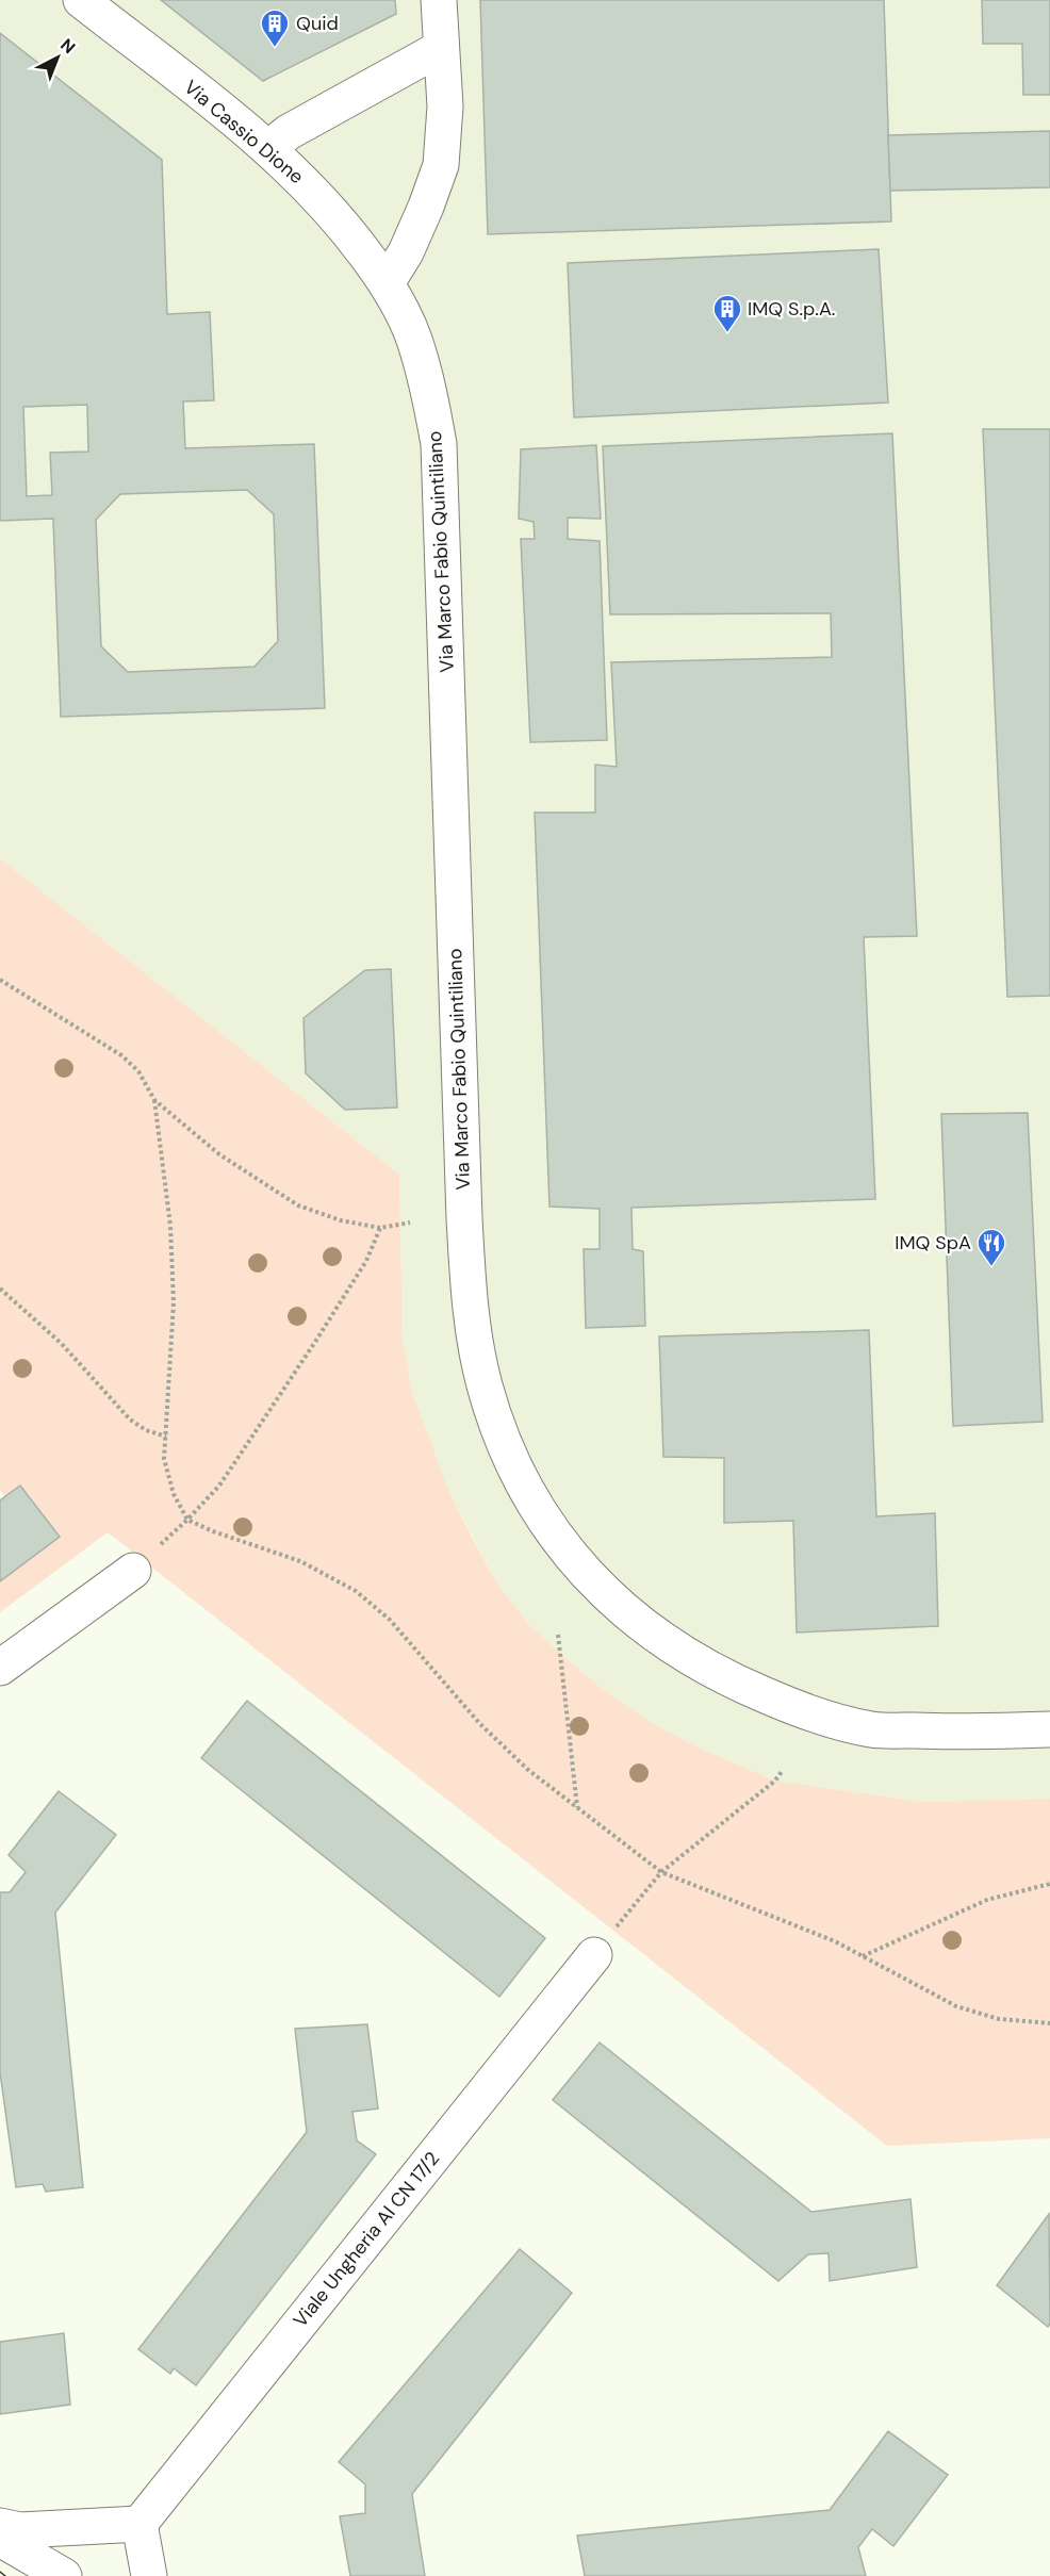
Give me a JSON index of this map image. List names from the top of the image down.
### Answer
{
  "streets": {
    "street": ["Via Cassio Dione", "Via Marco Fabio Quintiliano", "Viale Ungheria Al CN 17/2"]
  },
  "crossings": [
    ["Via Cassio Dione", "Via Marco Fabio Quintiliano"]
  ],
  "places": {
    "building": ["Quid", "IMQ S.p.A."],
    "restaurant": ["IMQ SpA"]
  },
  "north": "top right"
}
